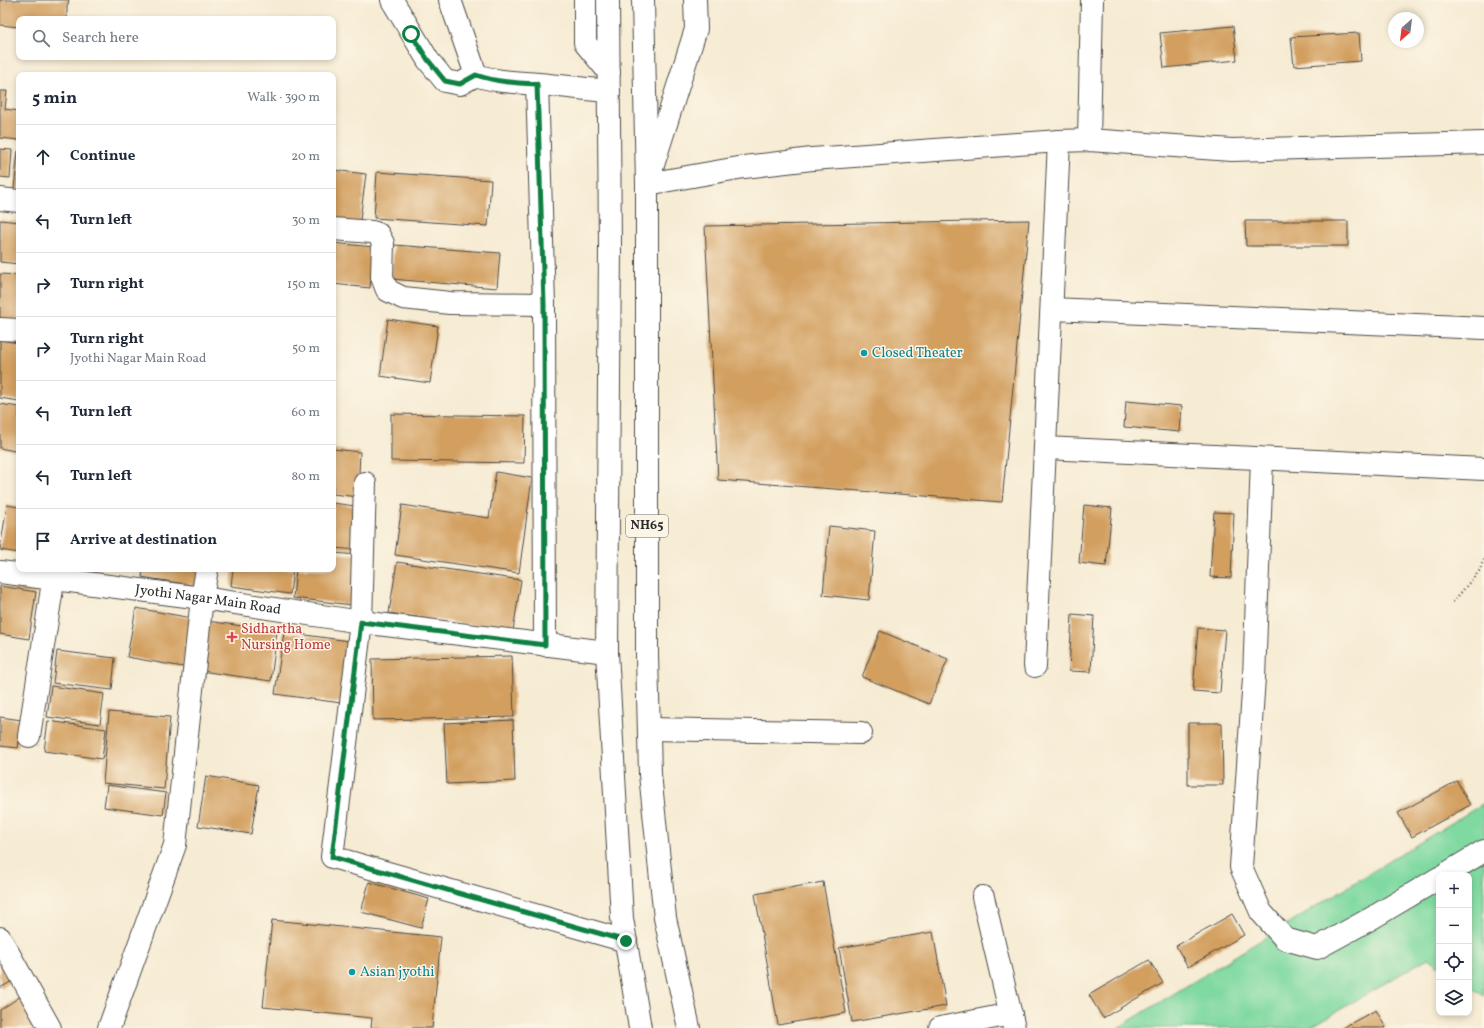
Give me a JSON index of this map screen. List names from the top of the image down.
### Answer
{
  "streets": {
    "main road": ["NH65", "Jyothi Nagar Main Road"]
  },
  "crossings": [
    ["NH65", "Jyothi Nagar Main Road"]
  ],
  "places": {
    "other": ["Closed Theater", "Asian jyothi"],
    "health": ["Sidhartha Nursing Home"]
  },
  "north": "bottom left",
  "page": {
    "search": "Search here",
    "heading": ["5 min", "Walk · 390 m"],
    "list": [
      ["Continue", "20 m"],
      ["Turn left", "30 m"],
      ["Turn right", "150 m"],
      ["Turn right", "Jyothi Nagar Main Road", "50 m"],
      ["Turn left", "60 m"],
      ["Turn left", "80 m"],
      "Arrive at destination"
    ],
    "map_buttons": ["+", "−"]
  }
}
